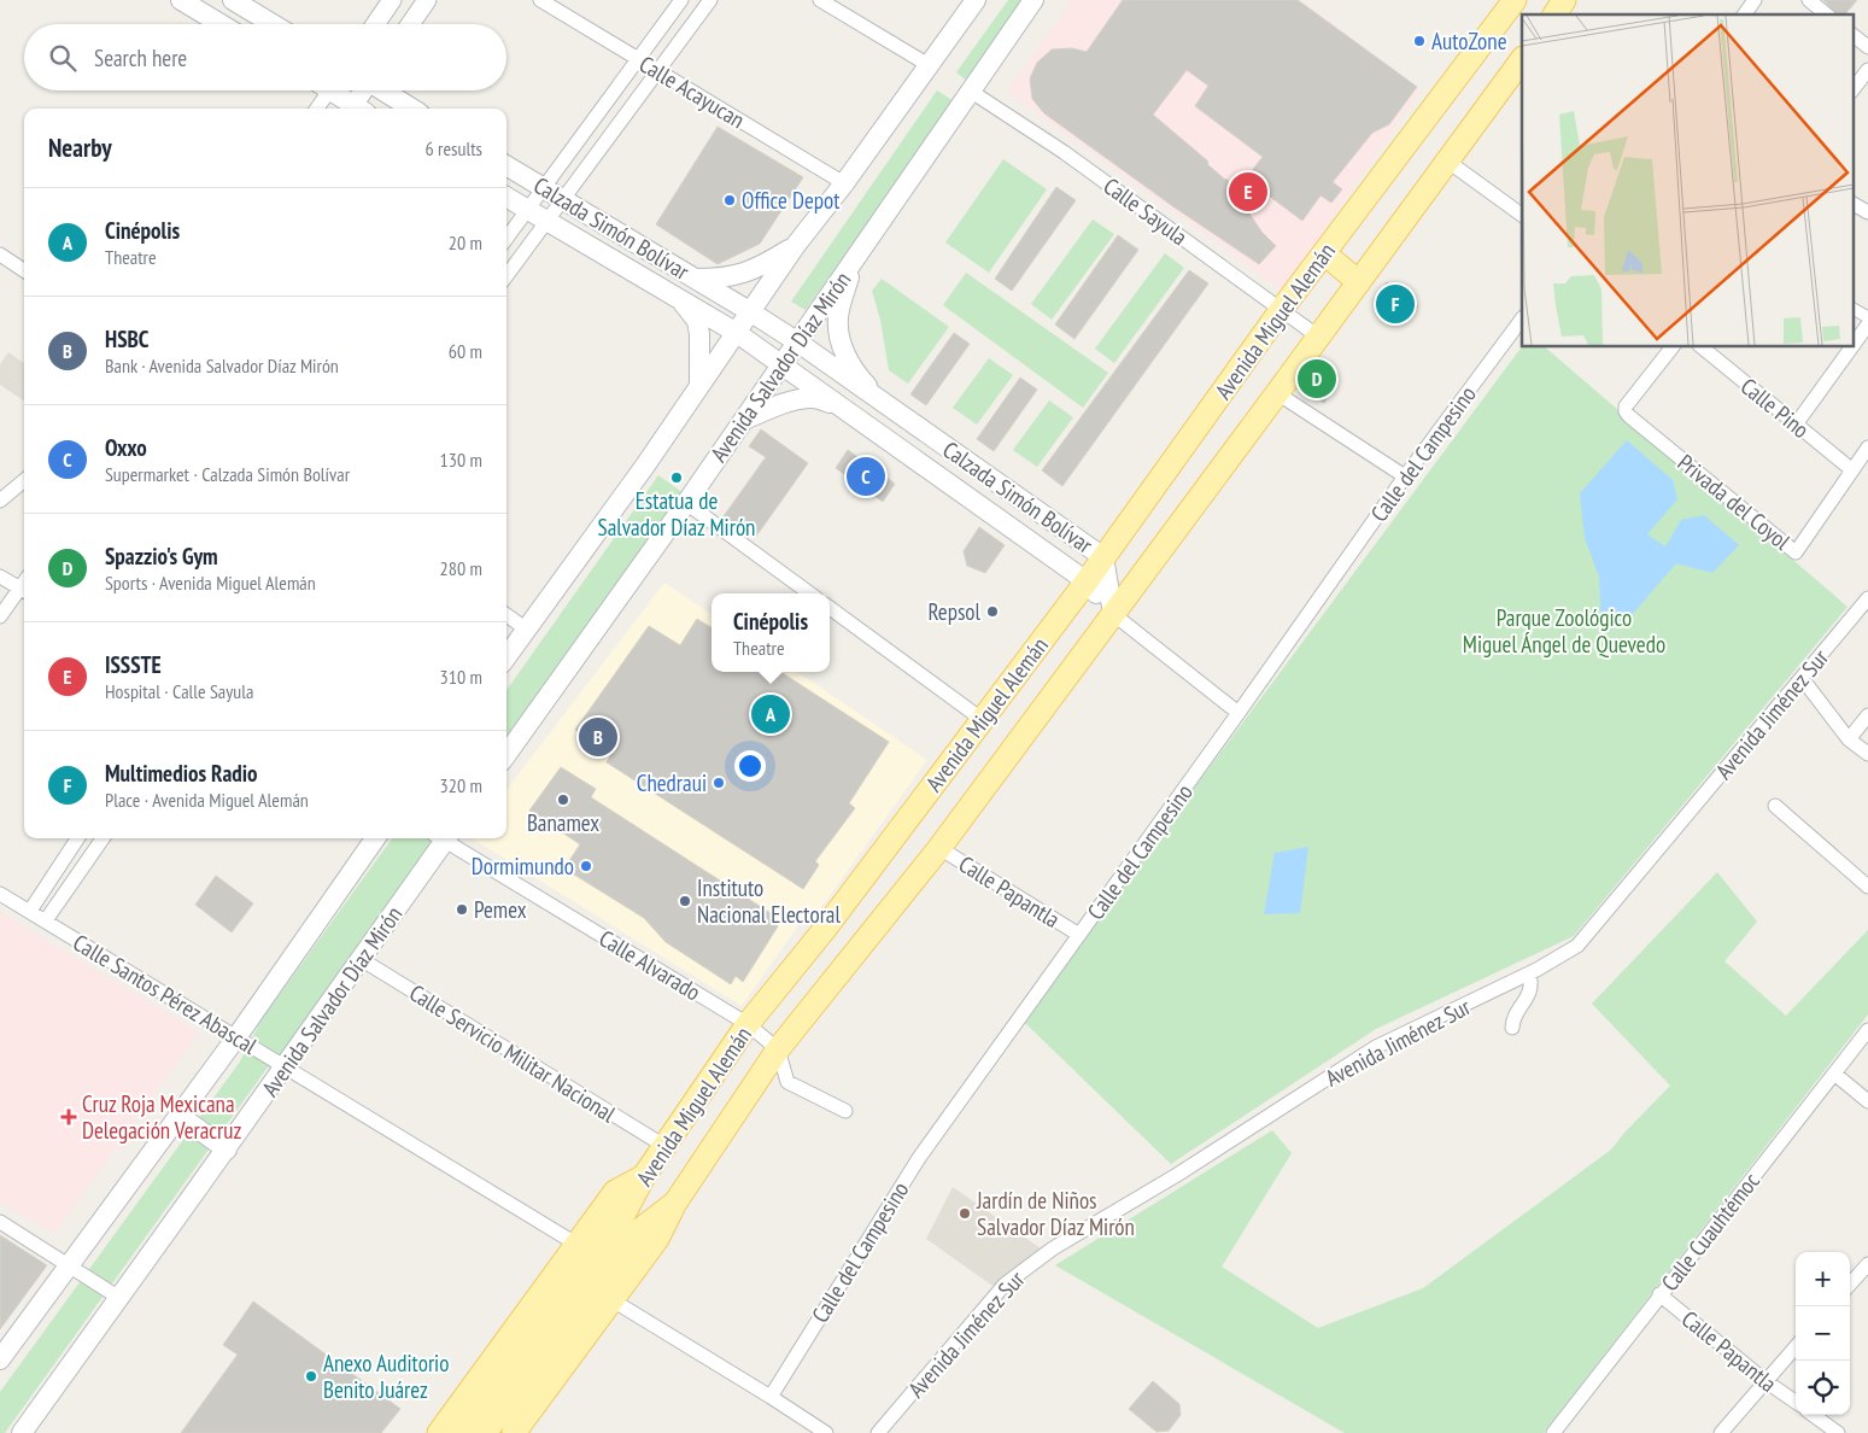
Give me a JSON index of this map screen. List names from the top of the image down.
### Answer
{
  "streets": {
    "main road": ["Calzada Simón Bolívar", "Avenida Miguel Alemán", "Avenida Salvador Díaz Mirón"],
    "street": [
      "Calle Acayucan",
      "Calle Sayula",
      "Calle Pino",
      "Calle del Campesino",
      "Privada del Coyol",
      "Avenida Jiménez Sur",
      "Calle Papantla",
      "Calle Alvarado",
      "Calle Santos Pérez Abascal",
      "Calle Servicio Militar Nacional",
      "Calle Cuauhtémoc"
    ]
  },
  "crossings": [
    ["Calle Sayula", "Avenida Miguel Alemán"],
    ["Calle Sayula", "Avenida Salvador Díaz Mirón"],
    ["Calzada Simón Bolívar", "Avenida Miguel Alemán"],
    ["Calzada Simón Bolívar", "Avenida Salvador Díaz Mirón"],
    ["Avenida Miguel Alemán", "Calle Papantla"],
    ["Avenida Miguel Alemán", "Calle Alvarado"],
    ["Avenida Miguel Alemán", "Calle Servicio Militar Nacional"],
    ["Avenida Salvador Díaz Mirón", "Calle Santos Pérez Abascal"],
    ["Avenida Salvador Díaz Mirón", "Calle Servicio Militar Nacional"],
    ["Calle Pino", "Privada del Coyol"],
    ["Calle del Campesino", "Calle Papantla"],
    ["Calle Papantla", "Calle Cuauhtémoc"]
  ],
  "parks": ["Parque Zoológico Miguel Ángel de Quevedo"],
  "places": {
    "other": [
      "AutoZone",
      "Office Depot",
      "Estatua de Salvador Díaz Mirón",
      "Repsol",
      "Chedraui",
      "Banamex",
      "Dormimundo",
      "Instituto Nacional Electoral",
      "Pemex",
      "Jardín de Niños Salvador Díaz Mirón",
      "Anexo Auditorio Benito Juárez"
    ],
    "health": ["Cruz Roja Mexicana Delegación Veracruz"]
  },
  "page": {
    "search": "Search here",
    "heading": ["Nearby", "6 results"],
    "pins": [
      "E",
      "F",
      "D",
      "C",
      "A",
      "B"
    ],
    "list": [
      {
        "mark": "A",
        "name": "Cinépolis",
        "note": "Theatre",
        "value": "20 m"
      },
      {
        "mark": "B",
        "name": "HSBC",
        "note": "Bank · Avenida Salvador Díaz Mirón",
        "value": "60 m"
      },
      {
        "mark": "C",
        "name": "Oxxo",
        "note": "Supermarket · Calzada Simón Bolívar",
        "value": "130 m"
      },
      {
        "mark": "D",
        "name": "Spazzio's Gym",
        "note": "Sports · Avenida Miguel Alemán",
        "value": "280 m"
      },
      {
        "mark": "E",
        "name": "ISSSTE",
        "note": "Hospital · Calle Sayula",
        "value": "310 m"
      },
      {
        "mark": "F",
        "name": "Multimedios Radio",
        "note": "Place · Avenida Miguel Alemán",
        "value": "320 m"
      }
    ],
    "popup": ["Cinépolis", "Theatre"],
    "map_buttons": ["+", "−"]
  }
}
